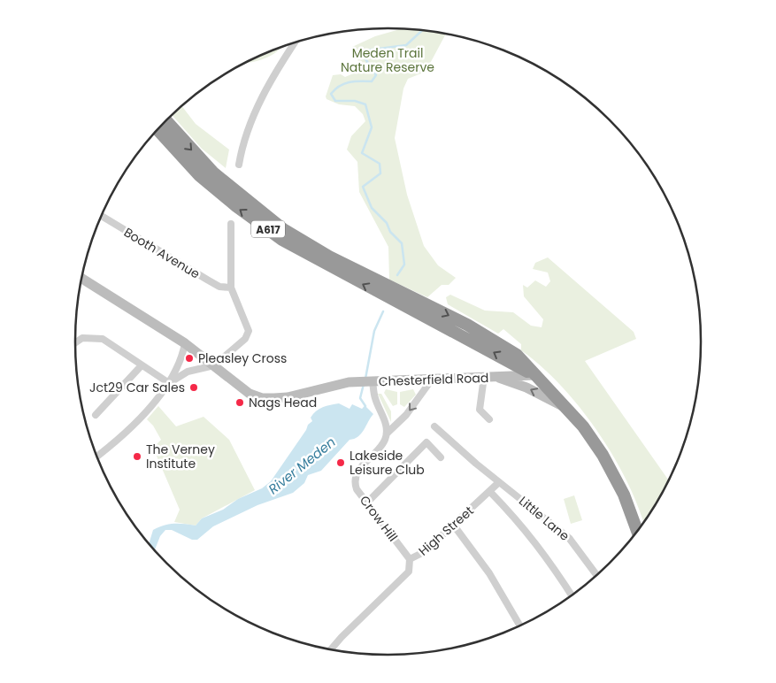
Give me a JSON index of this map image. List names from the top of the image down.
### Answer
{
  "streets": {
    "highway": ["A617", "Chesterfield Road"],
    "street": [
      "Booth Avenue",
      "Crow Hill",
      "Little Lane",
      "High Street"
    ]
  },
  "crossings": [
    ["A617", "Chesterfield Road"],
    ["Crow Hill", "High Street"],
    ["Little Lane", "High Street"]
  ],
  "water": ["River Meden"],
  "parks": ["Meden Trail Nature Reserve"],
  "places": [
    "Pleasley Cross",
    "Jct29 Car Sales",
    "Nags Head",
    "The Verney Institute",
    "Lakeside Leisure Club"
  ]
}
